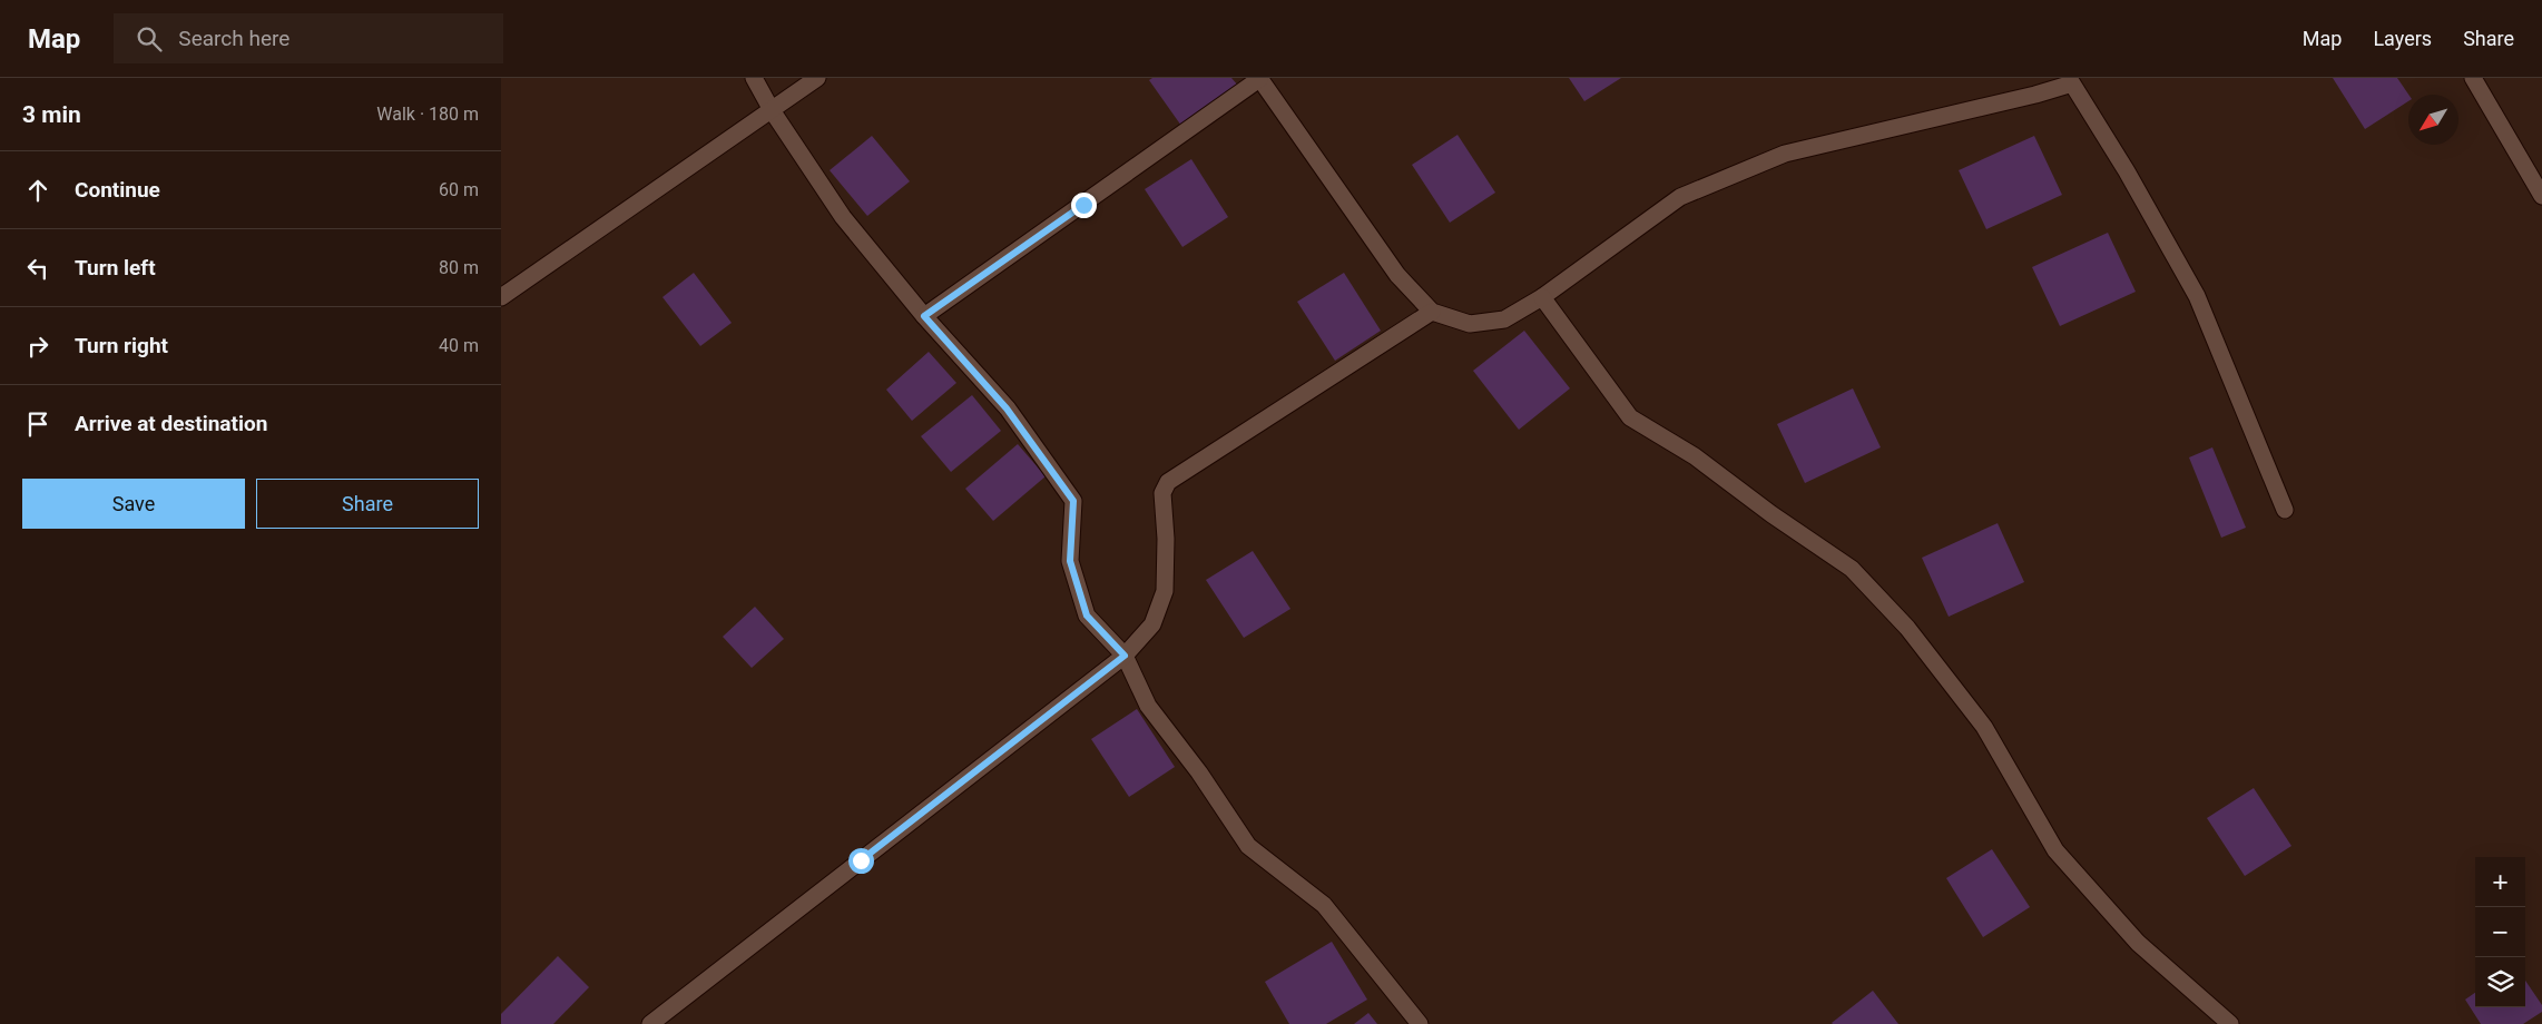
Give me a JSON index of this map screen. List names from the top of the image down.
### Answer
{
  "north": "bottom left",
  "page": {
    "header": "Map",
    "search": "Search here",
    "nav": ["Map", "Layers", "Share"],
    "heading": ["3 min", "Walk · 180 m"],
    "list": [
      ["Continue", "60 m"],
      ["Turn left", "80 m"],
      ["Turn right", "40 m"],
      "Arrive at destination"
    ],
    "buttons": ["Save", "Share"],
    "map_buttons": ["+", "−"]
  }
}
